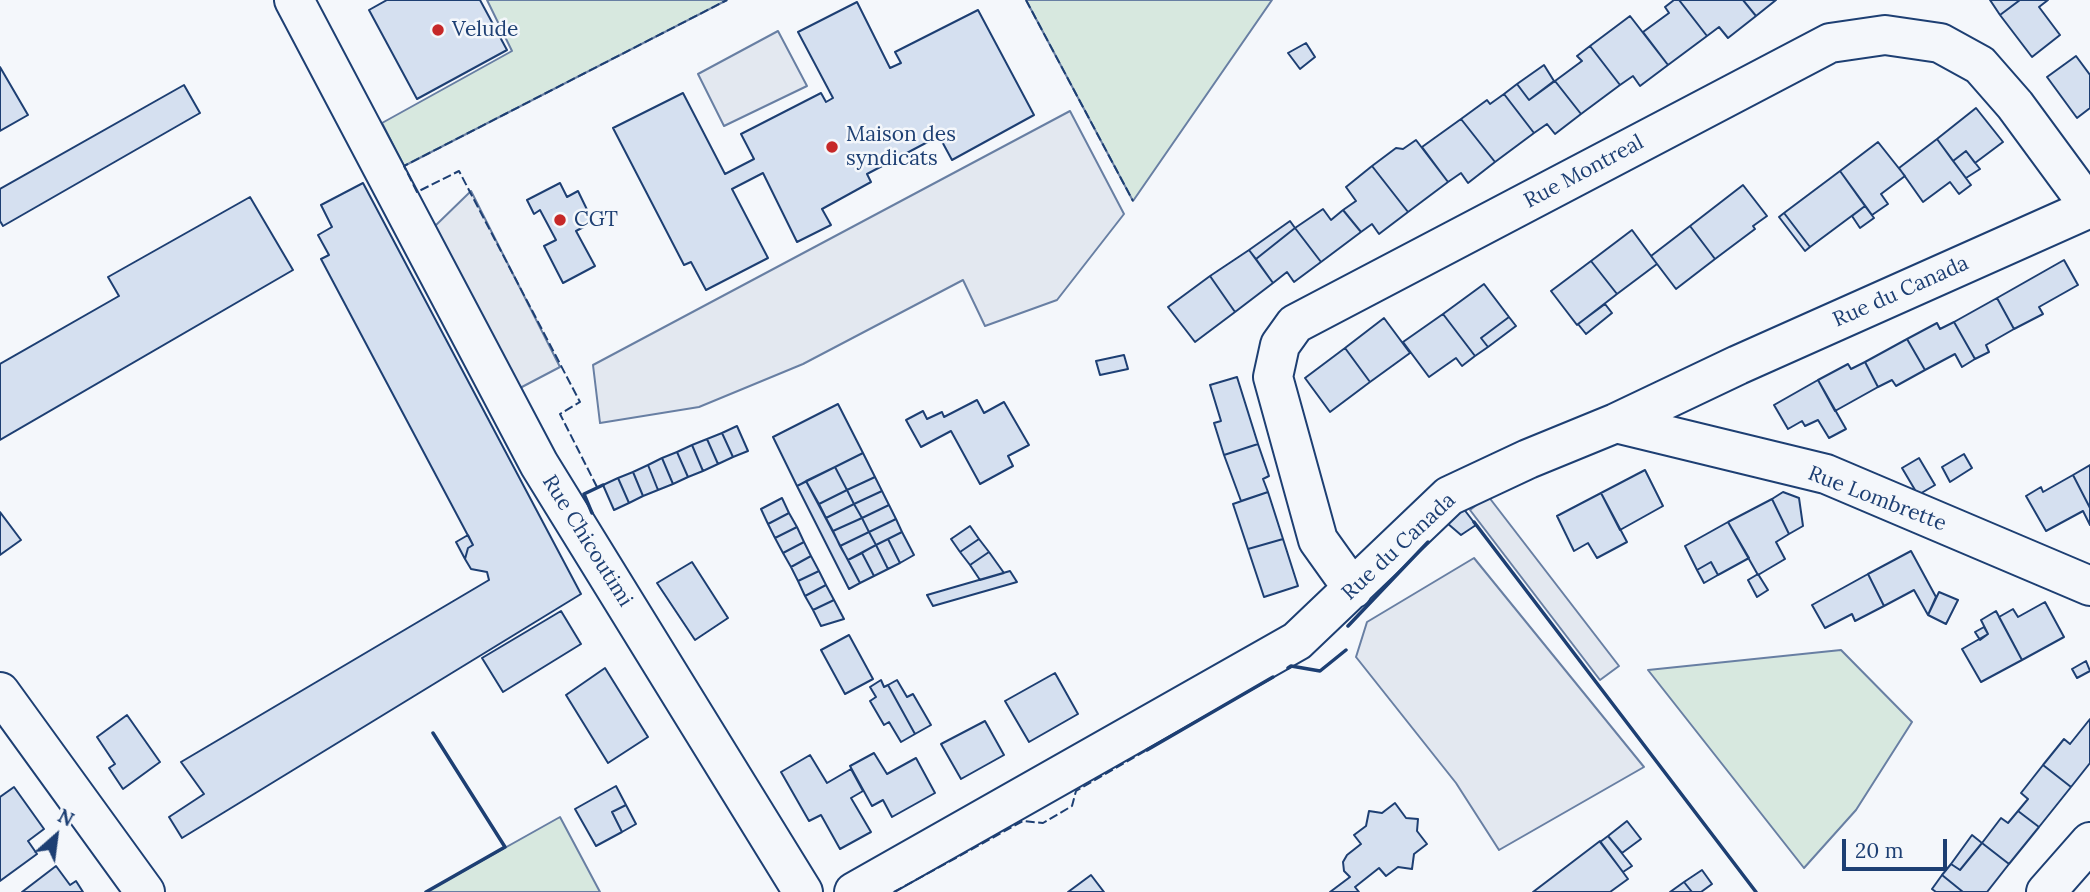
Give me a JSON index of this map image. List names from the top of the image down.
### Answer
{
  "streets": {
    "street": [
      "Rue Montreal",
      "Rue du Canada",
      "Rue Lombrette",
      "Rue Chicoutimi"
    ]
  },
  "crossings": [
    ["Rue Montreal", "Rue du Canada"],
    ["Rue du Canada", "Rue Lombrette"]
  ],
  "places": ["Velude", "Maison des syndicats", "CGT"],
  "scale_bar": "20 m",
  "north": "top right"
}
